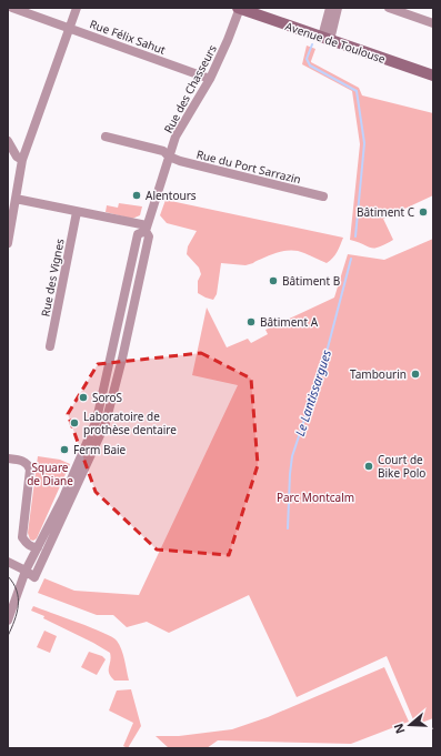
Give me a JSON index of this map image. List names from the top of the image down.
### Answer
{
  "streets": {
    "main road": ["Avenue de Toulouse"],
    "street": [
      "Rue Félix Sahut",
      "Rue des Chasseurs",
      "Rue du Port Sarrazin",
      "Rue des Vignes"
    ]
  },
  "crossings": [
    ["Rue Félix Sahut", "Rue des Chasseurs"],
    ["Avenue de Toulouse", "Rue des Chasseurs"],
    ["Rue des Chasseurs", "Rue du Port Sarrazin"]
  ],
  "water": ["Le Lantissargues"],
  "parks": ["Square de Diane", "Parc Montcalm"],
  "places": [
    "Alentours",
    "Bâtiment C",
    "Bâtiment B",
    "Bâtiment A",
    "Tambourin",
    "SoroS",
    "Laboratoire de prothèse dentaire",
    "Ferm Baie",
    "Court de Bike Polo"
  ],
  "north": "left"
}
